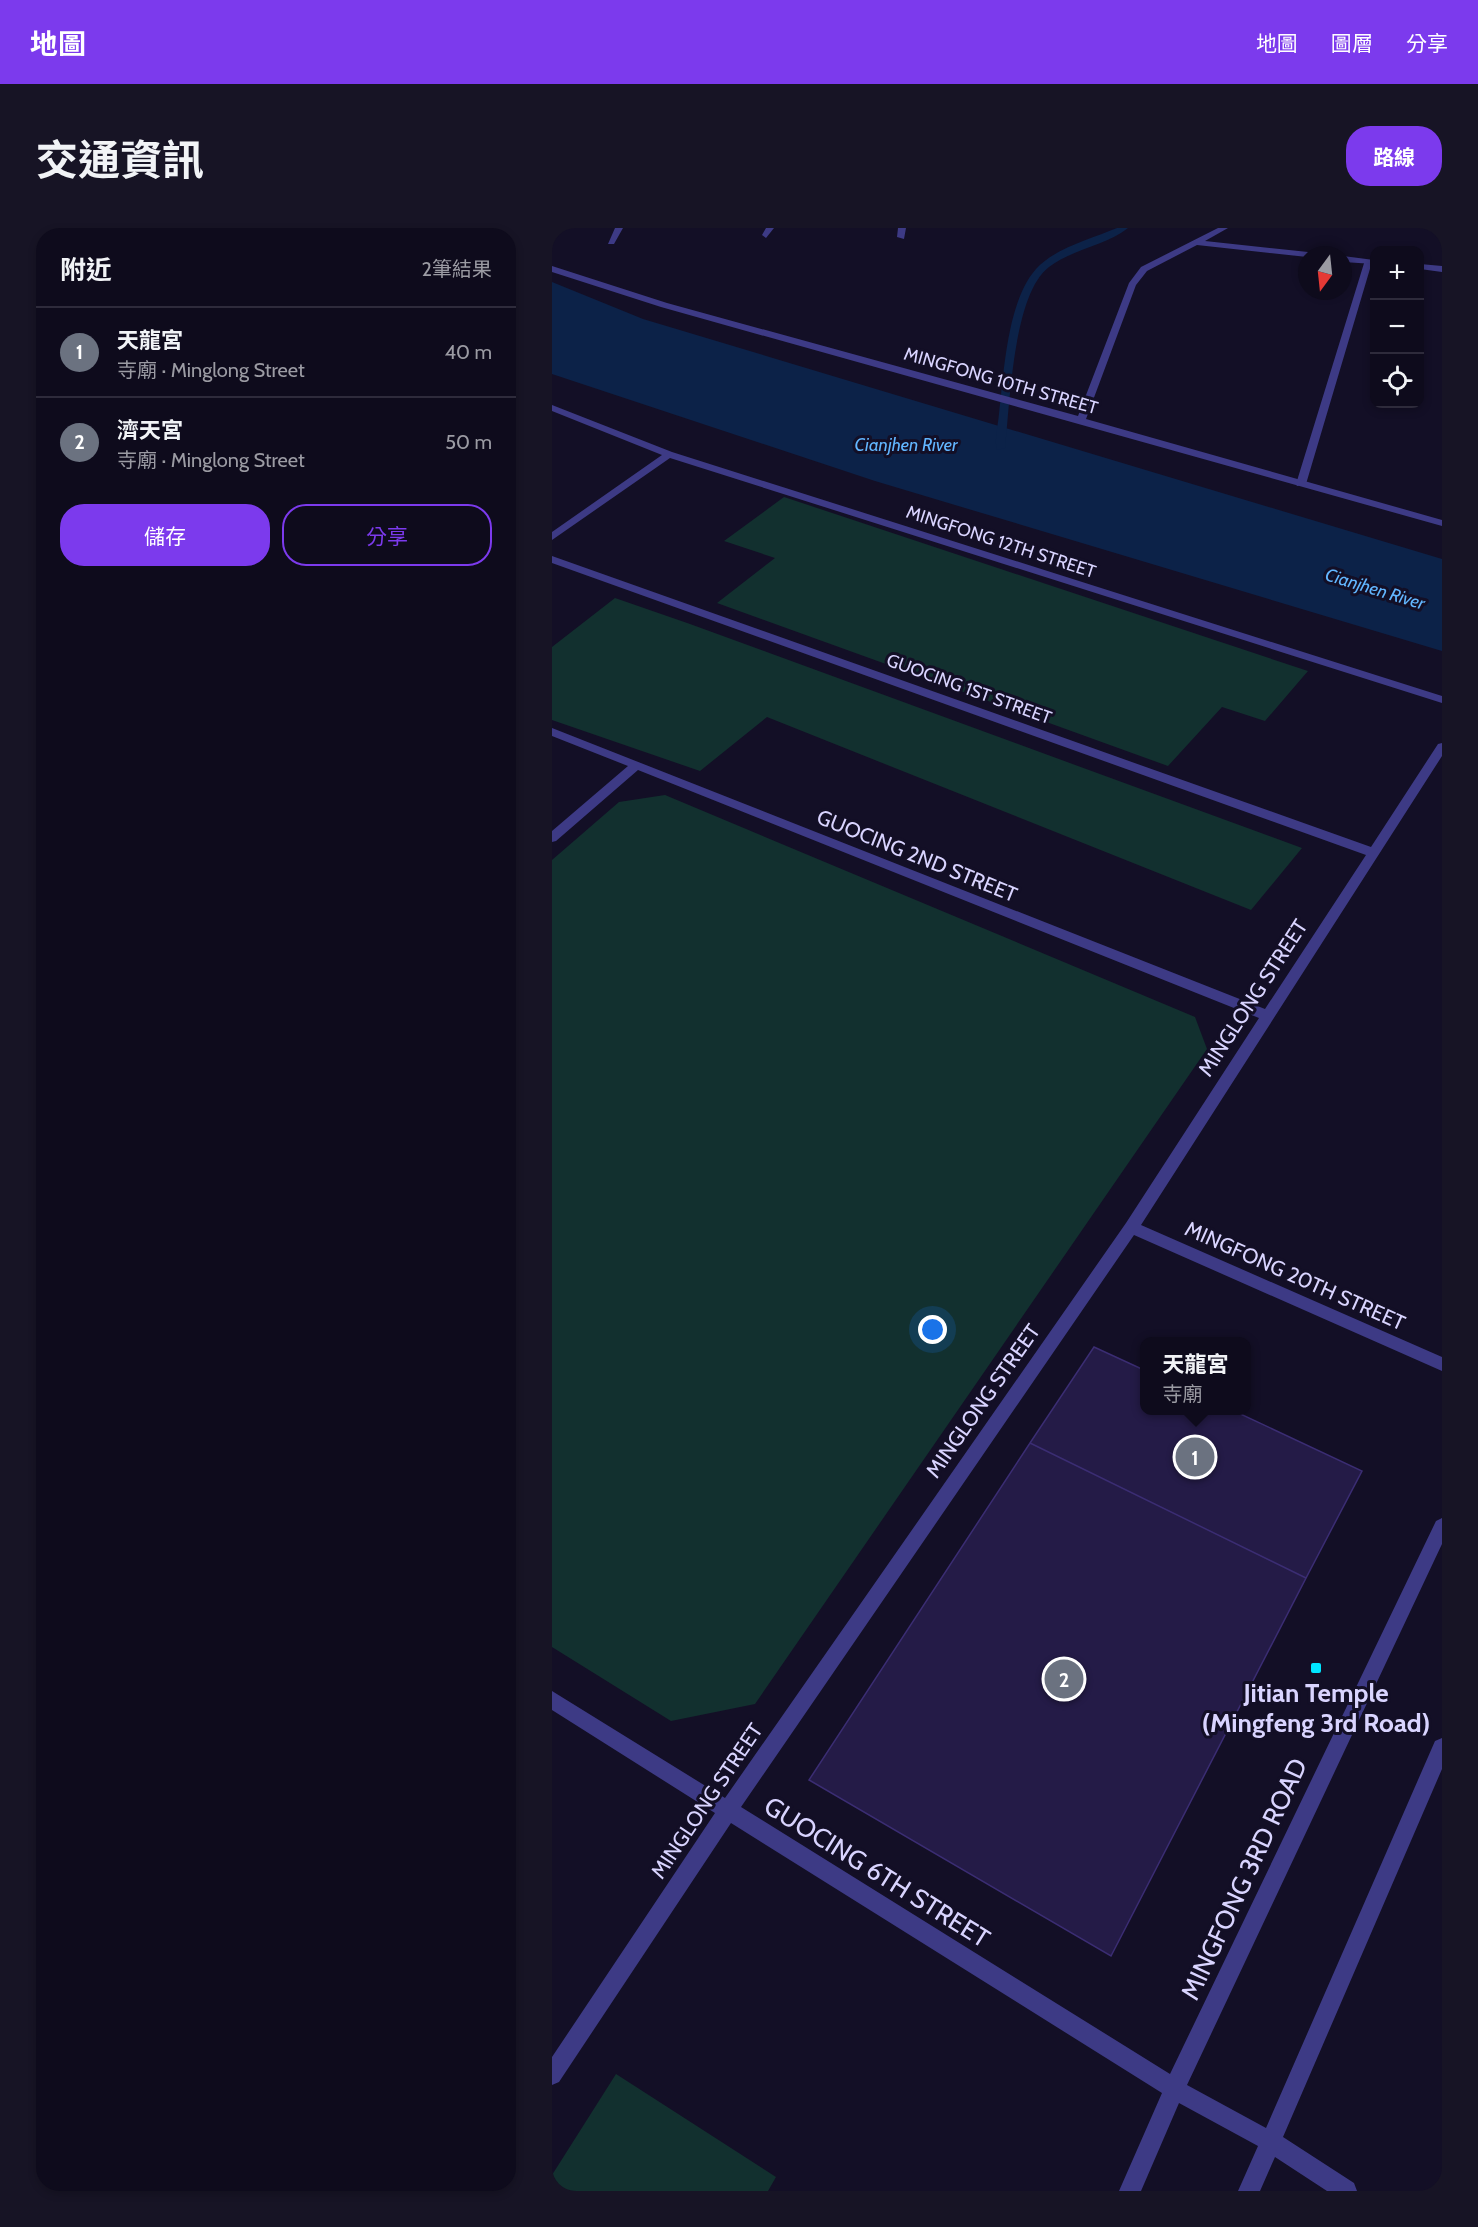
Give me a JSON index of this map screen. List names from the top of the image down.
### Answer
{
  "streets": {
    "street": [
      "MINGFONG 10TH STREET",
      "MINGFONG 12TH STREET",
      "GUOCING 1ST STREET",
      "GUOCING 2ND STREET",
      "MINGLONG STREET",
      "MINGFONG 20TH STREET",
      "GUOCING 6TH STREET",
      "MINGFONG 3RD ROAD"
    ]
  },
  "crossings": [
    ["GUOCING 1ST STREET", "MINGLONG STREET"],
    ["GUOCING 2ND STREET", "MINGLONG STREET"],
    ["MINGLONG STREET", "MINGFONG 20TH STREET"],
    ["MINGLONG STREET", "GUOCING 6TH STREET"],
    ["GUOCING 6TH STREET", "MINGFONG 3RD ROAD"]
  ],
  "water": ["Cianjhen River"],
  "places": {
    "transit": ["Jitian Temple (Mingfeng 3rd Road)"]
  },
  "north": "bottom",
  "page": {
    "header": "地圖",
    "nav": ["地圖", "圖層", "分享"],
    "title": "交通資訊",
    "buttons": [
      "路線",
      ["儲存", "分享"]
    ],
    "heading": ["附近", "2筆結果"],
    "map_buttons": ["+", "−"],
    "list": [
      {
        "mark": "1",
        "name": "天龍宮",
        "note": "寺廟 · Minglong Street",
        "value": "40 m"
      },
      {
        "mark": "2",
        "name": "濟天宮",
        "note": "寺廟 · Minglong Street",
        "value": "50 m"
      }
    ],
    "popup": ["天龍宮", "寺廟"],
    "pins": ["1", "2"]
  }
}
